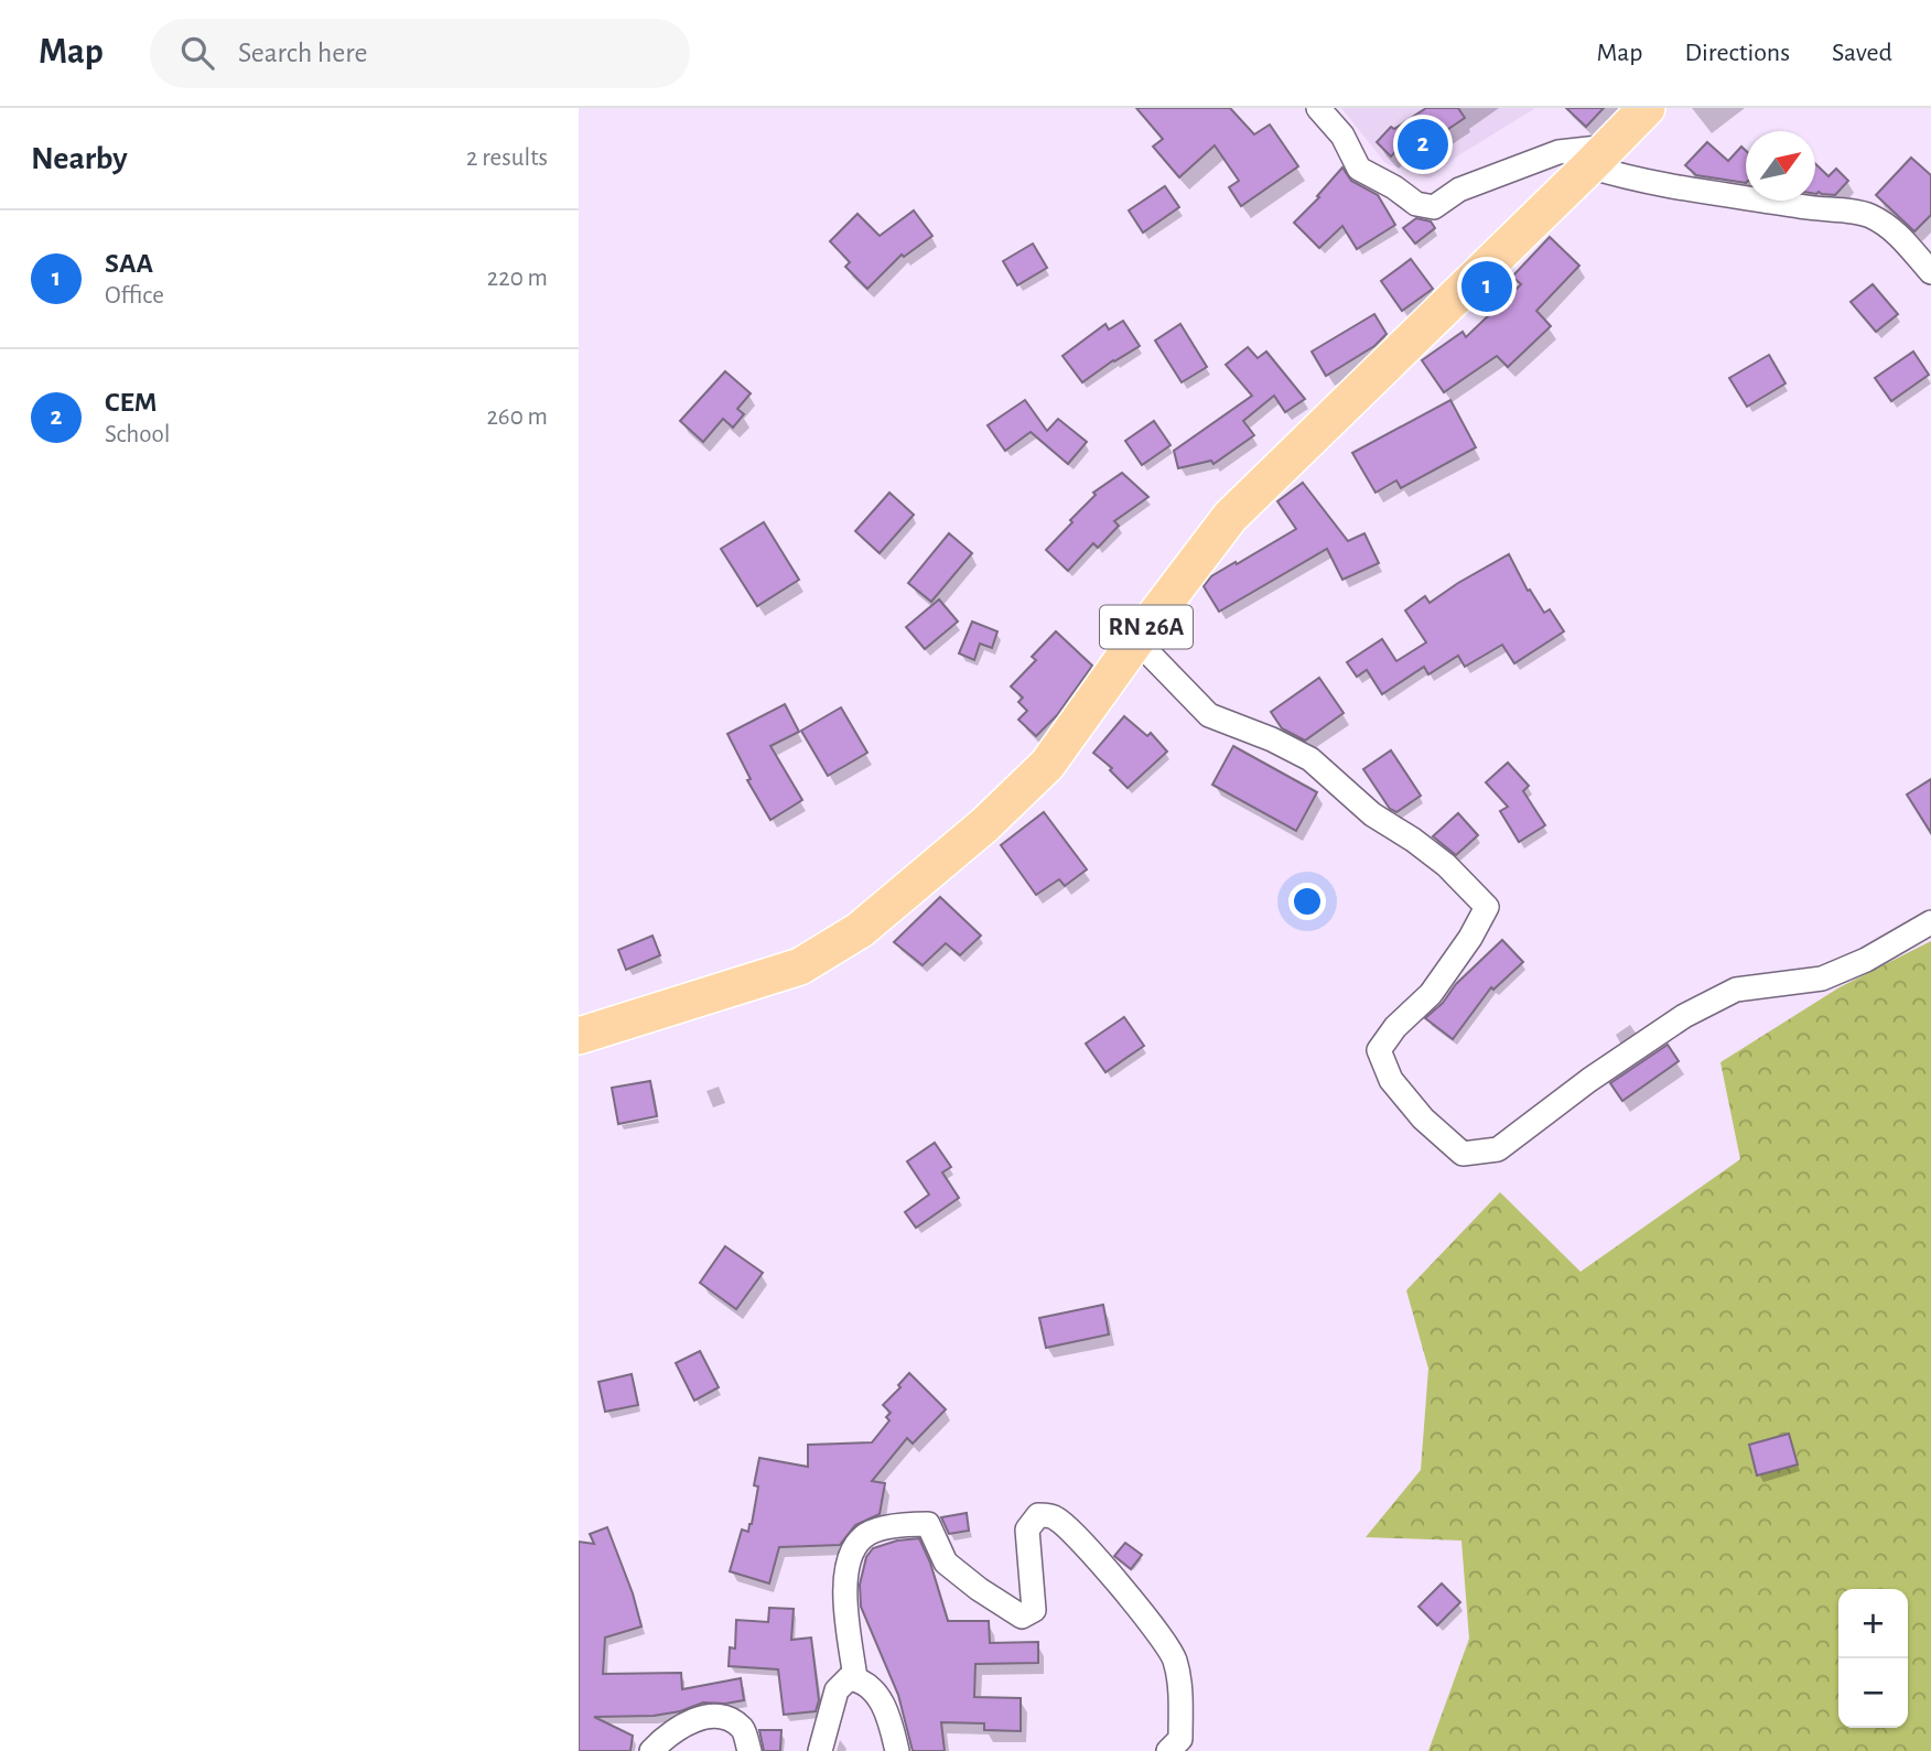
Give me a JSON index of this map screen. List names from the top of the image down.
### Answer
{
  "streets": {
    "main road": ["RN 26A"]
  },
  "north": "top right",
  "page": {
    "header": "Map",
    "search": "Search here",
    "nav": ["Map", "Directions", "Saved"],
    "heading": ["Nearby", "2 results"],
    "pins": ["2", "1"],
    "list": [
      {
        "mark": "1",
        "name": "SAA",
        "note": "Office",
        "value": "220 m"
      },
      {
        "mark": "2",
        "name": "CEM",
        "note": "School",
        "value": "260 m"
      }
    ],
    "map_buttons": ["+", "−"]
  }
}
